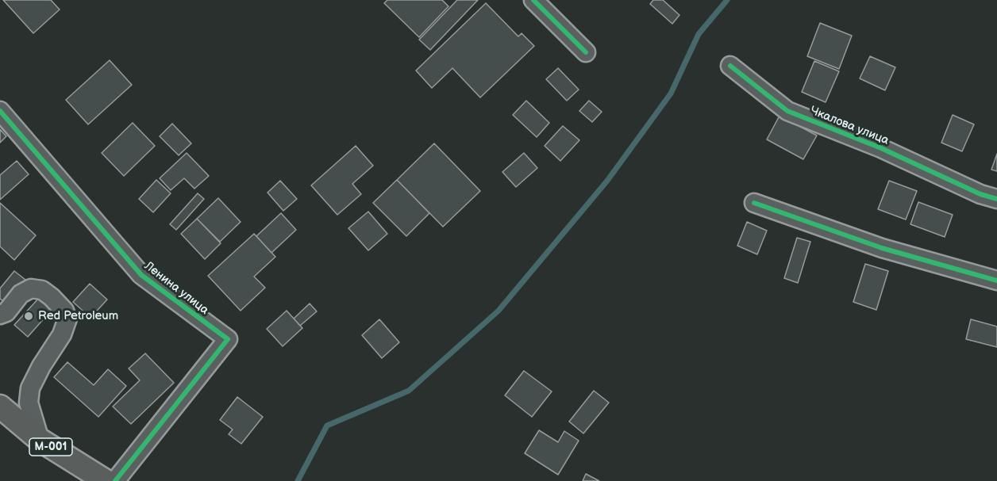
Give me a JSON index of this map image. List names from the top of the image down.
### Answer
{
  "streets": {
    "main road": ["М-001"],
    "street": ["Чкалова улица", "Ленина улица"]
  },
  "places": ["Red Petroleum"]
}
